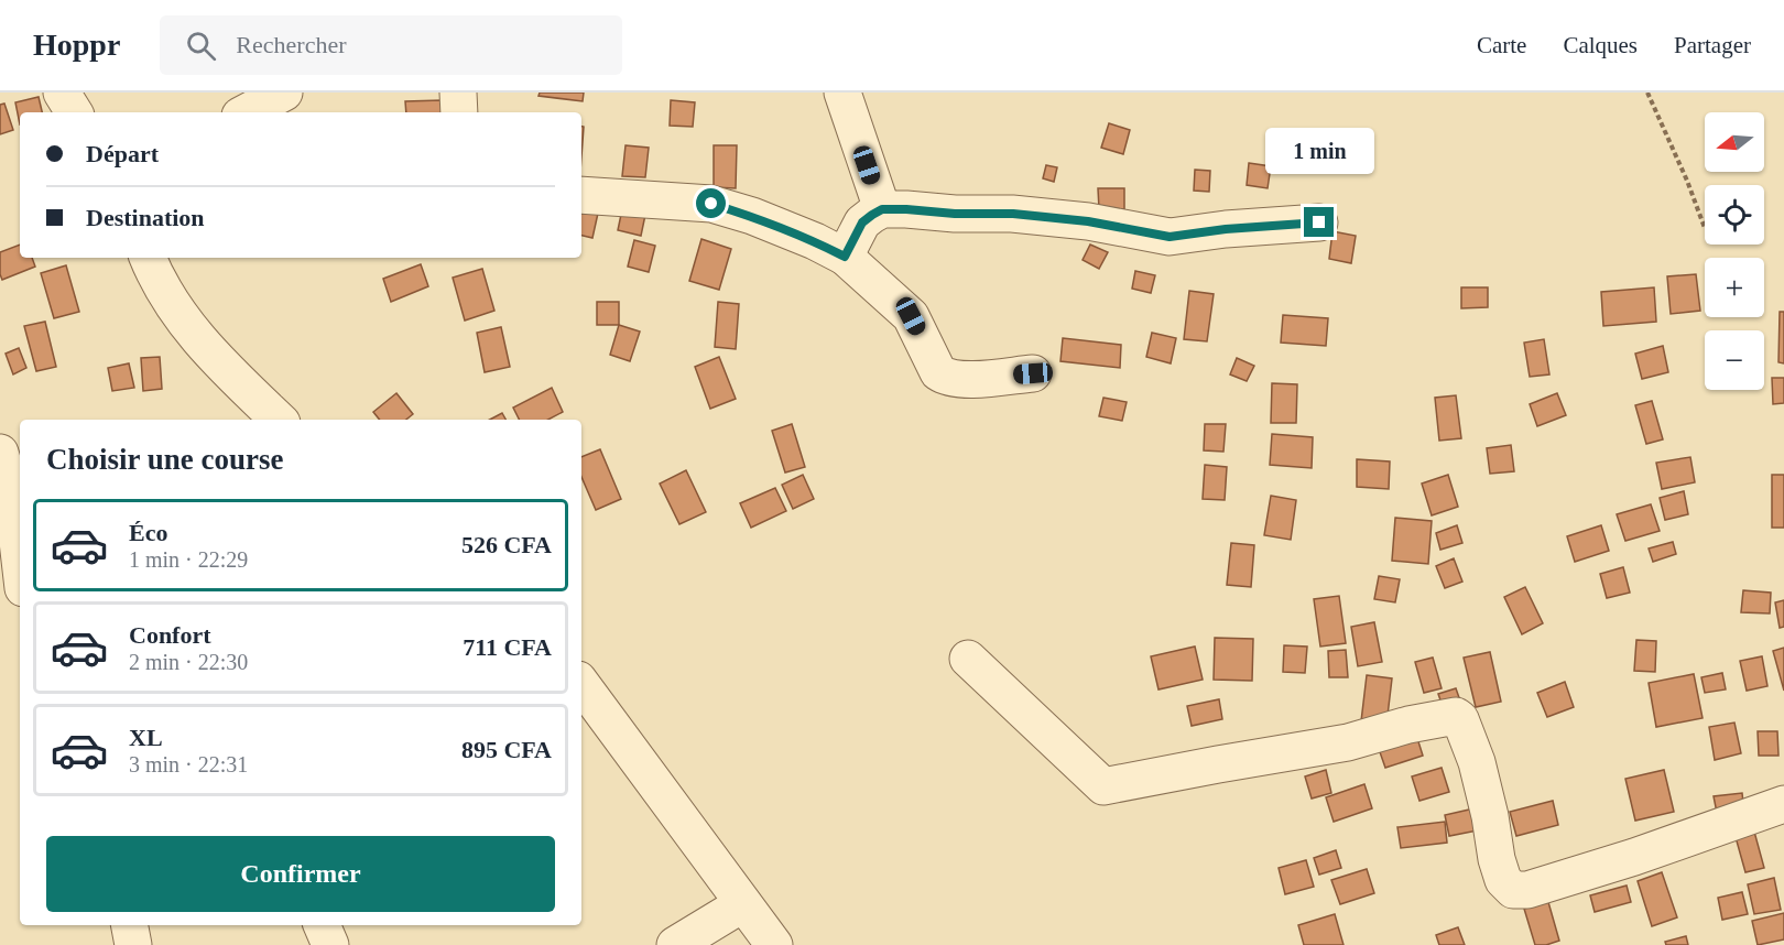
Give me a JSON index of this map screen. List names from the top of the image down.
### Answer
{
  "north": "left",
  "page": {
    "header": "Hoppr",
    "search": "Rechercher",
    "nav": ["Carte", "Calques", "Partager"],
    "map_buttons": ["+", "−"],
    "banner": ["Départ", "Destination"],
    "bubble": "1 min",
    "heading": "Choisir une course",
    "list": [
      {
        "name": "Éco",
        "note": "1 min · 22:29",
        "value": "526 CFA"
      },
      {
        "name": "Confort",
        "note": "2 min · 22:30",
        "value": "711 CFA"
      },
      {
        "name": "XL",
        "note": "3 min · 22:31",
        "value": "895 CFA"
      }
    ],
    "buttons": "Confirmer"
  }
}
